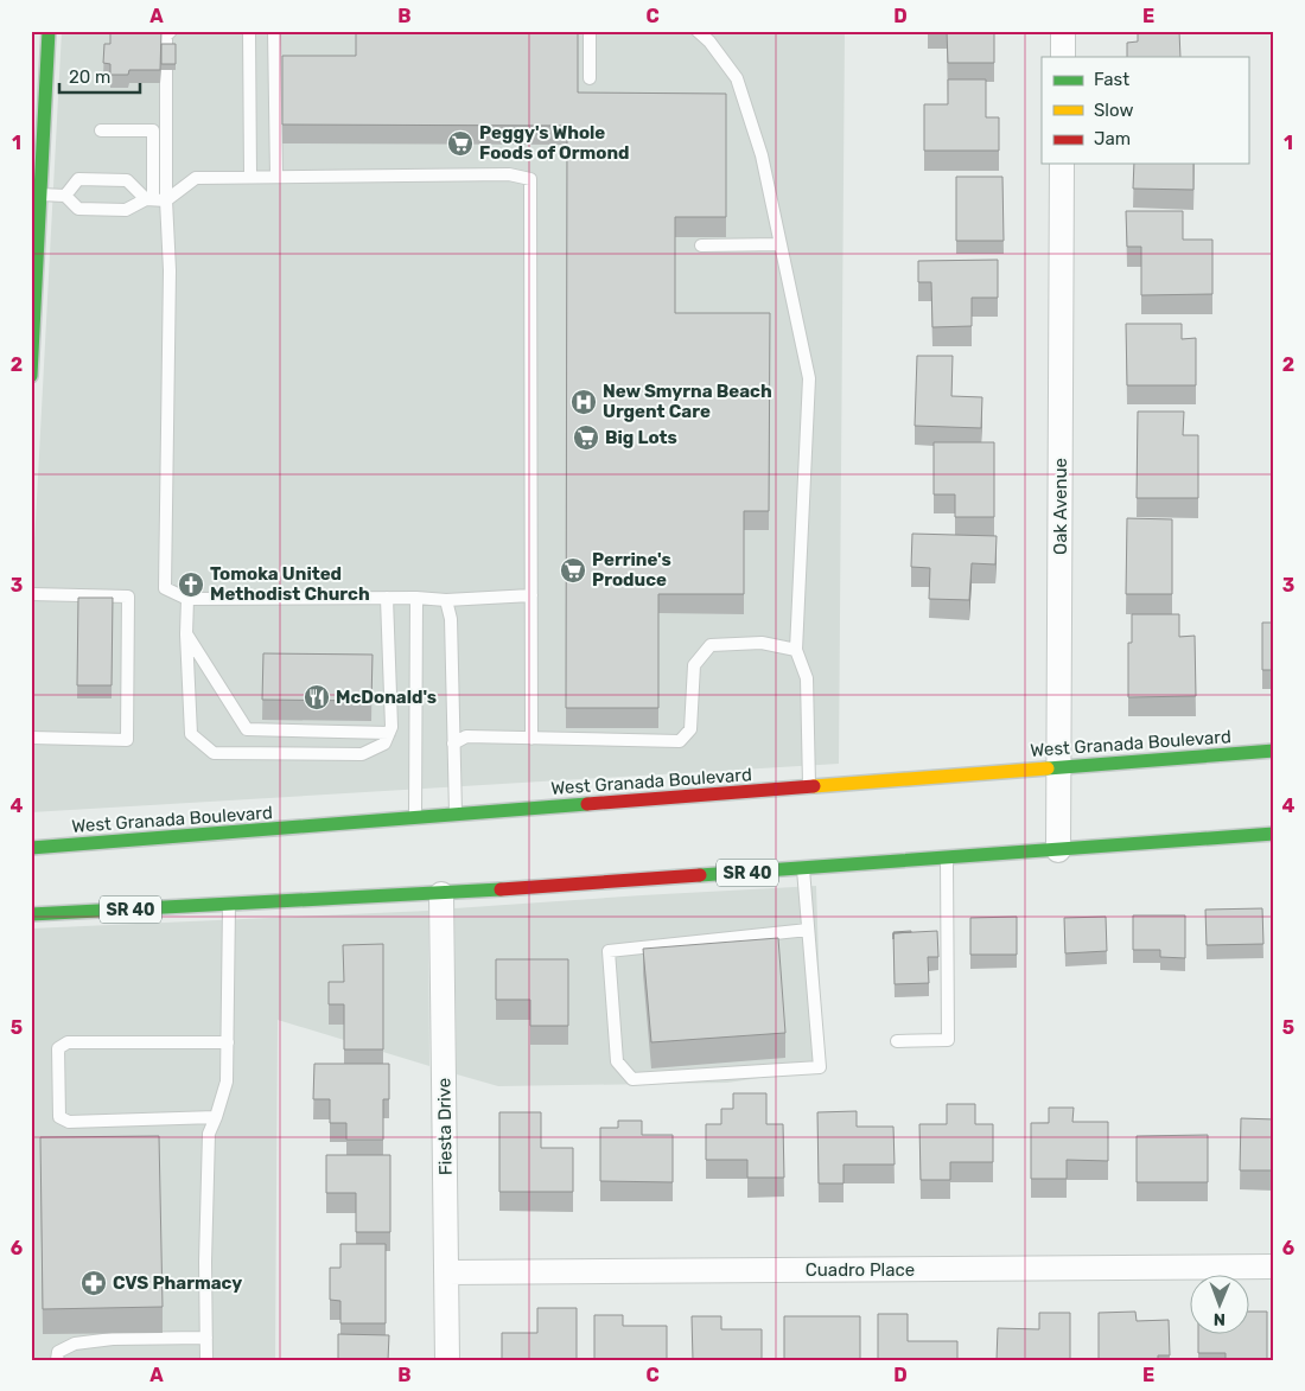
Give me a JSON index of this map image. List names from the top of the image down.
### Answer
{
  "streets": {
    "main road": ["West Granada Boulevard", "SR 40"],
    "street": ["Oak Avenue", "Fiesta Drive", "Cuadro Place"]
  },
  "crossings": [
    ["Oak Avenue", "West Granada Boulevard"],
    ["Oak Avenue", "SR 40"],
    ["SR 40", "Fiesta Drive"],
    ["Fiesta Drive", "Cuadro Place"]
  ],
  "places": {
    "supermarket": ["Peggy's Whole Foods of Ormond", "Big Lots", "Perrine's Produce"],
    "hospital": ["New Smyrna Beach Urgent Care"],
    "church": ["Tomoka United Methodist Church"],
    "restaurant": ["McDonald's"],
    "pharmacy": ["CVS Pharmacy"]
  },
  "legend": ["Fast", "Slow", "Jam"],
  "scale_bar": "20 m",
  "north": "bottom",
  "grid": {
    "columns": [
      "A",
      "B",
      "C",
      "D",
      "E"
    ],
    "rows": [
      "1",
      "2",
      "3",
      "4",
      "5",
      "6"
    ]
  }
}
